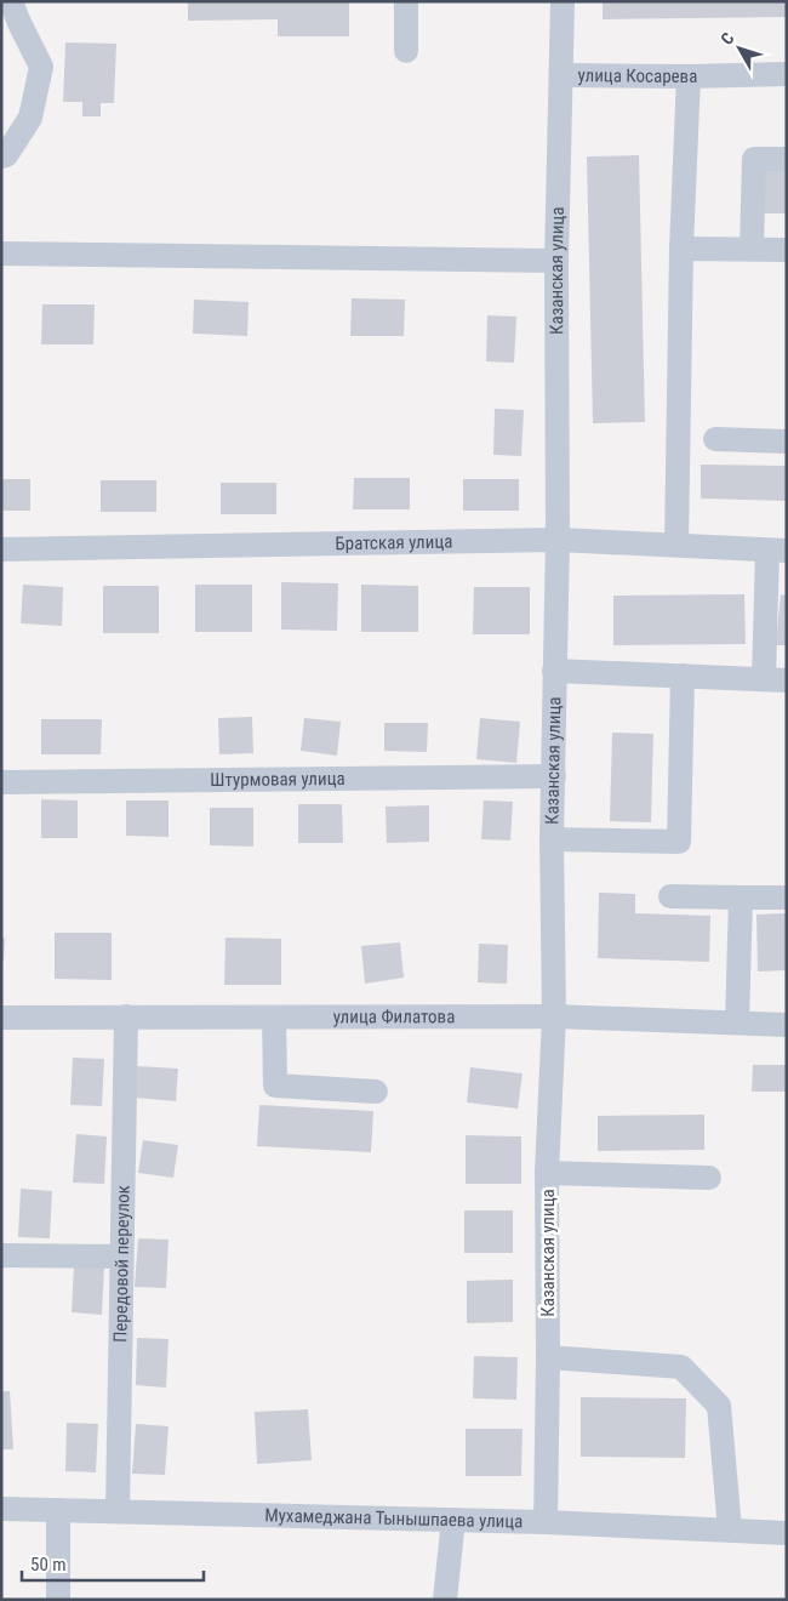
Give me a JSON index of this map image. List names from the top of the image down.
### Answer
{
  "streets": {
    "street": [
      "улица Косарева",
      "Казанская улица",
      "Братская улица",
      "Штурмовая улица",
      "улица Филатова",
      "Передовой переулок",
      "Мухамеджана Тынышпаева улица"
    ]
  },
  "crossings": [
    ["улица Косарева", "Казанская улица"],
    ["Казанская улица", "Братская улица"],
    ["Казанская улица", "Штурмовая улица"],
    ["Казанская улица", "улица Филатова"],
    ["Казанская улица", "Мухамеджана Тынышпаева улица"],
    ["улица Филатова", "Передовой переулок"],
    ["Передовой переулок", "Мухамеджана Тынышпаева улица"]
  ],
  "scale_bar": "50 m",
  "north": "top left"
}
